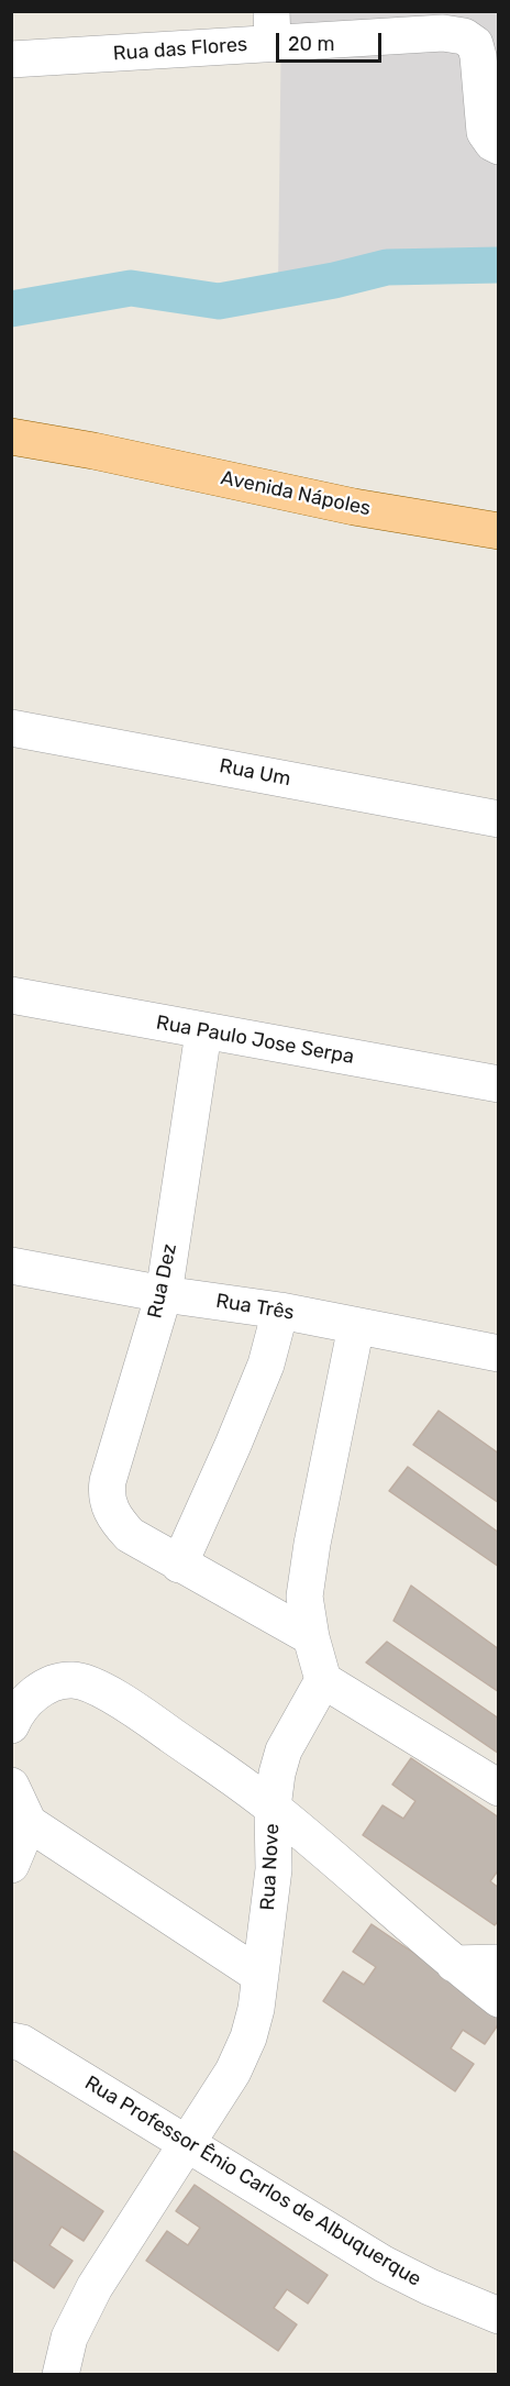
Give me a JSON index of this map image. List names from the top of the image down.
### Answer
{
  "streets": {
    "main road": ["Avenida Nápoles"],
    "street": [
      "Rua das Flores",
      "Rua Um",
      "Rua Paulo Jose Serpa",
      "Rua Dez",
      "Rua Três",
      "Rua Nove",
      "Rua Professor Ênio Carlos de Albuquerque"
    ]
  },
  "crossings": [
    ["Rua Paulo Jose Serpa", "Rua Dez"],
    ["Rua Dez", "Rua Três"],
    ["Rua Nove", "Rua Professor Ênio Carlos de Albuquerque"]
  ],
  "scale_bar": "20 m"
}
